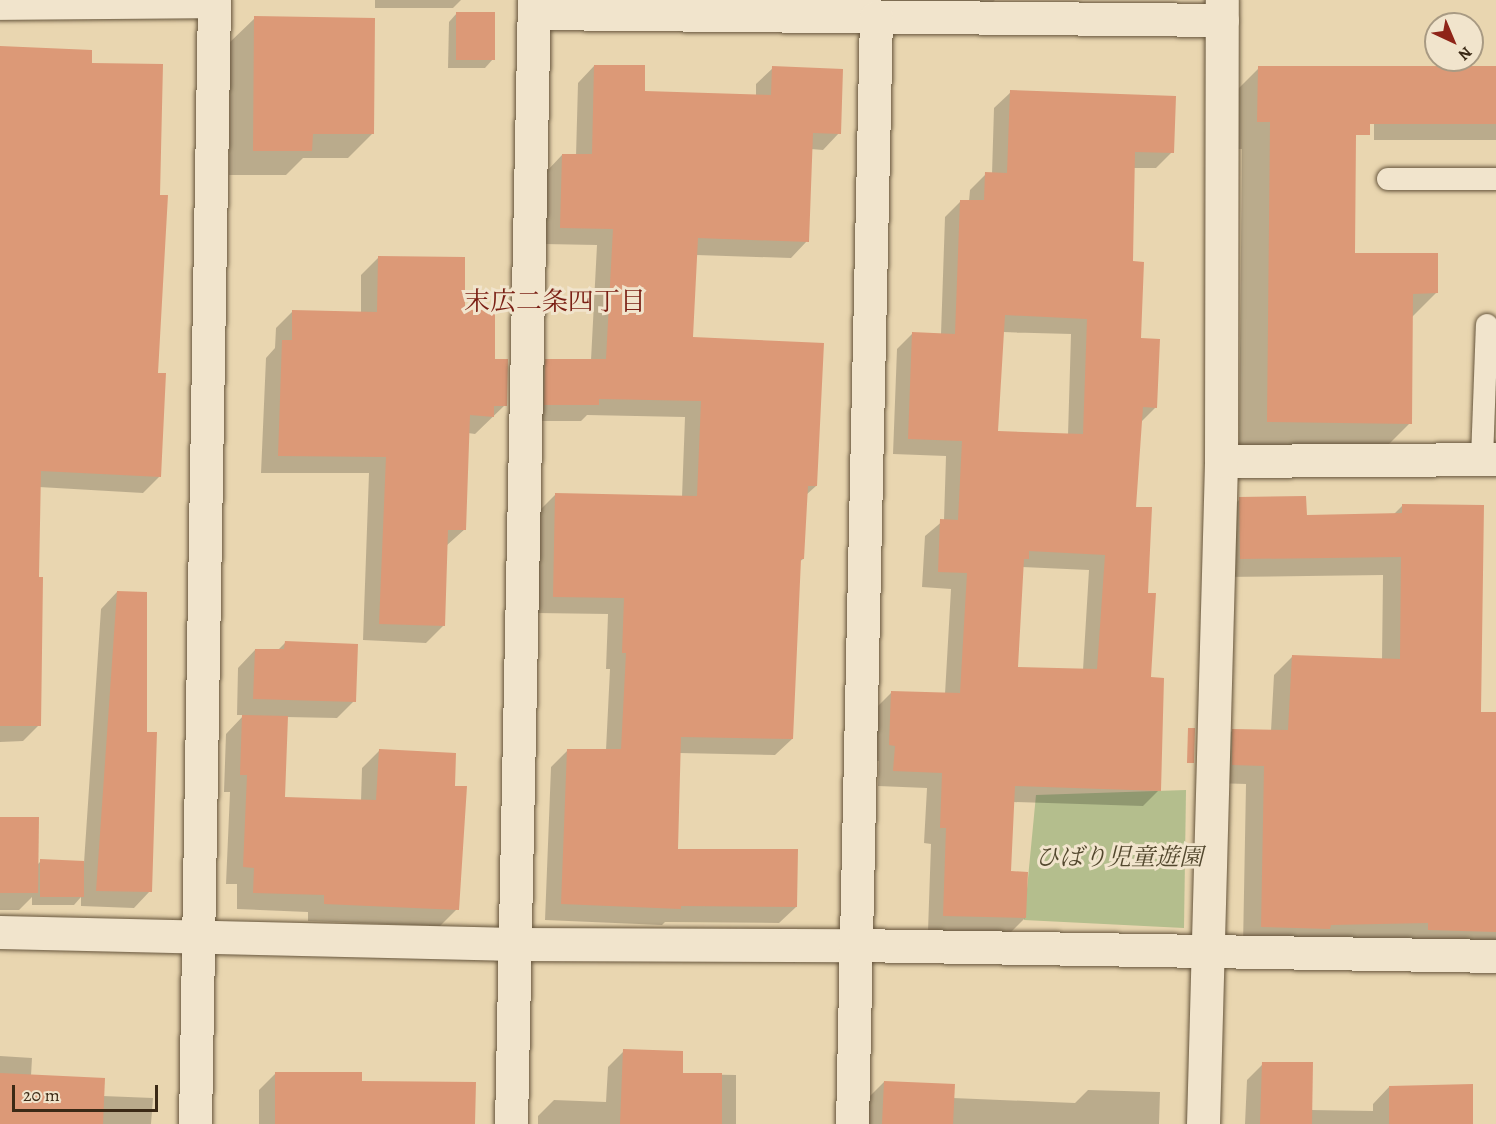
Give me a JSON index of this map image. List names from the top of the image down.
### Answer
{
  "districts": ["末広二条四丁目"],
  "parks": ["ひばり児童遊園"],
  "scale_bar": "20 m",
  "north": "bottom right"
}
